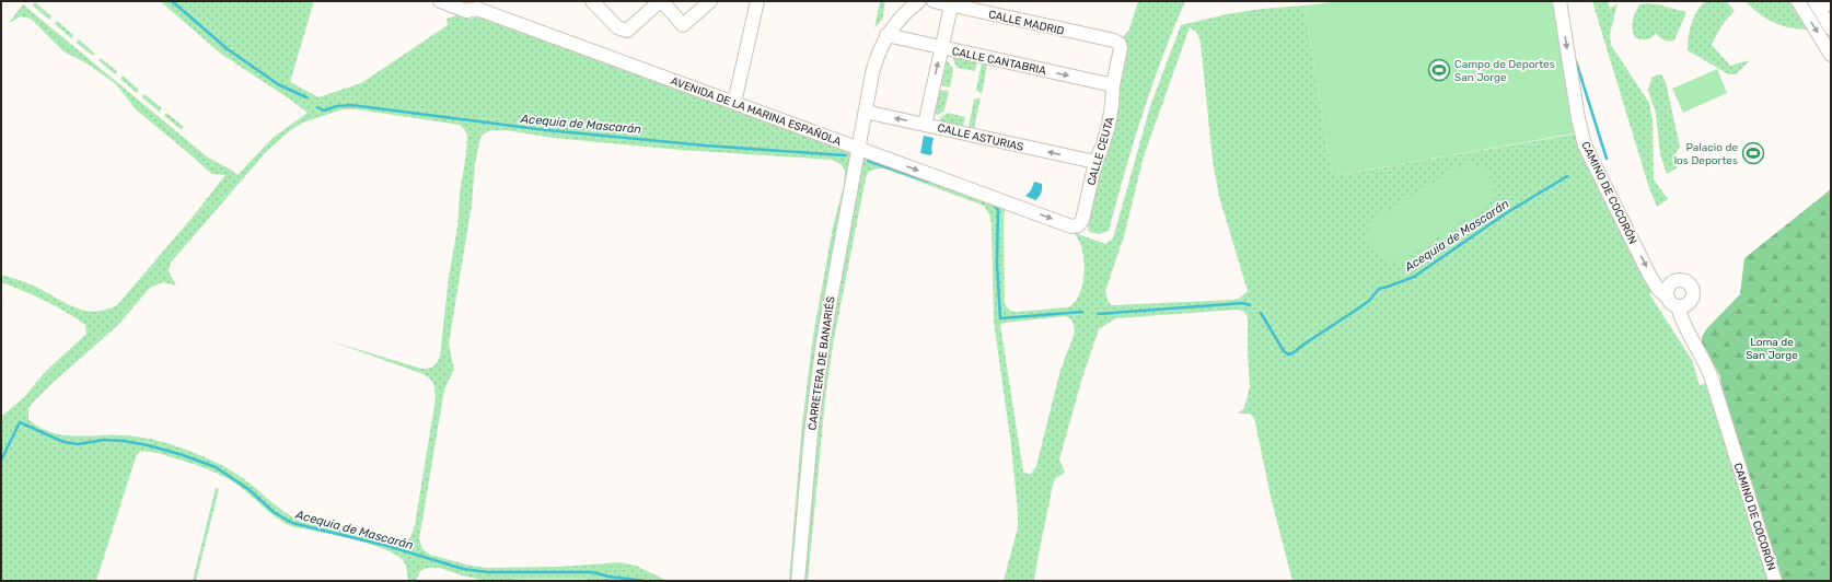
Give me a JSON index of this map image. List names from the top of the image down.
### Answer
{
  "streets": {
    "street": [
      "CALLE MADRID",
      "CALLE CANTABRIA",
      "AVENIDA DE LA MARINA ESPAÑOLA",
      "CALLE ASTURIAS",
      "CALLE CEUTA",
      "CAMINO DE COCORÓN",
      "CARRETERA DE BANARIÉS"
    ]
  },
  "crossings": [
    ["CALLE MADRID", "CALLE CEUTA"],
    ["CALLE CANTABRIA", "CALLE CEUTA"],
    ["CALLE CANTABRIA", "CARRETERA DE BANARIÉS"],
    ["AVENIDA DE LA MARINA ESPAÑOLA", "CALLE CEUTA"],
    ["AVENIDA DE LA MARINA ESPAÑOLA", "CARRETERA DE BANARIÉS"],
    ["CALLE ASTURIAS", "CALLE CEUTA"],
    ["CALLE ASTURIAS", "CARRETERA DE BANARIÉS"]
  ],
  "one_way": ["CALLE CANTABRIA", "CALLE ASTURIAS", "CAMINO DE COCORÓN"],
  "water": ["Acequia de Mascarán"],
  "parks": ["Loma de San Jorge"],
  "places": {
    "sports": ["Campo de Deportes San Jorge", "Palacio de los Deportes"]
  }
}
